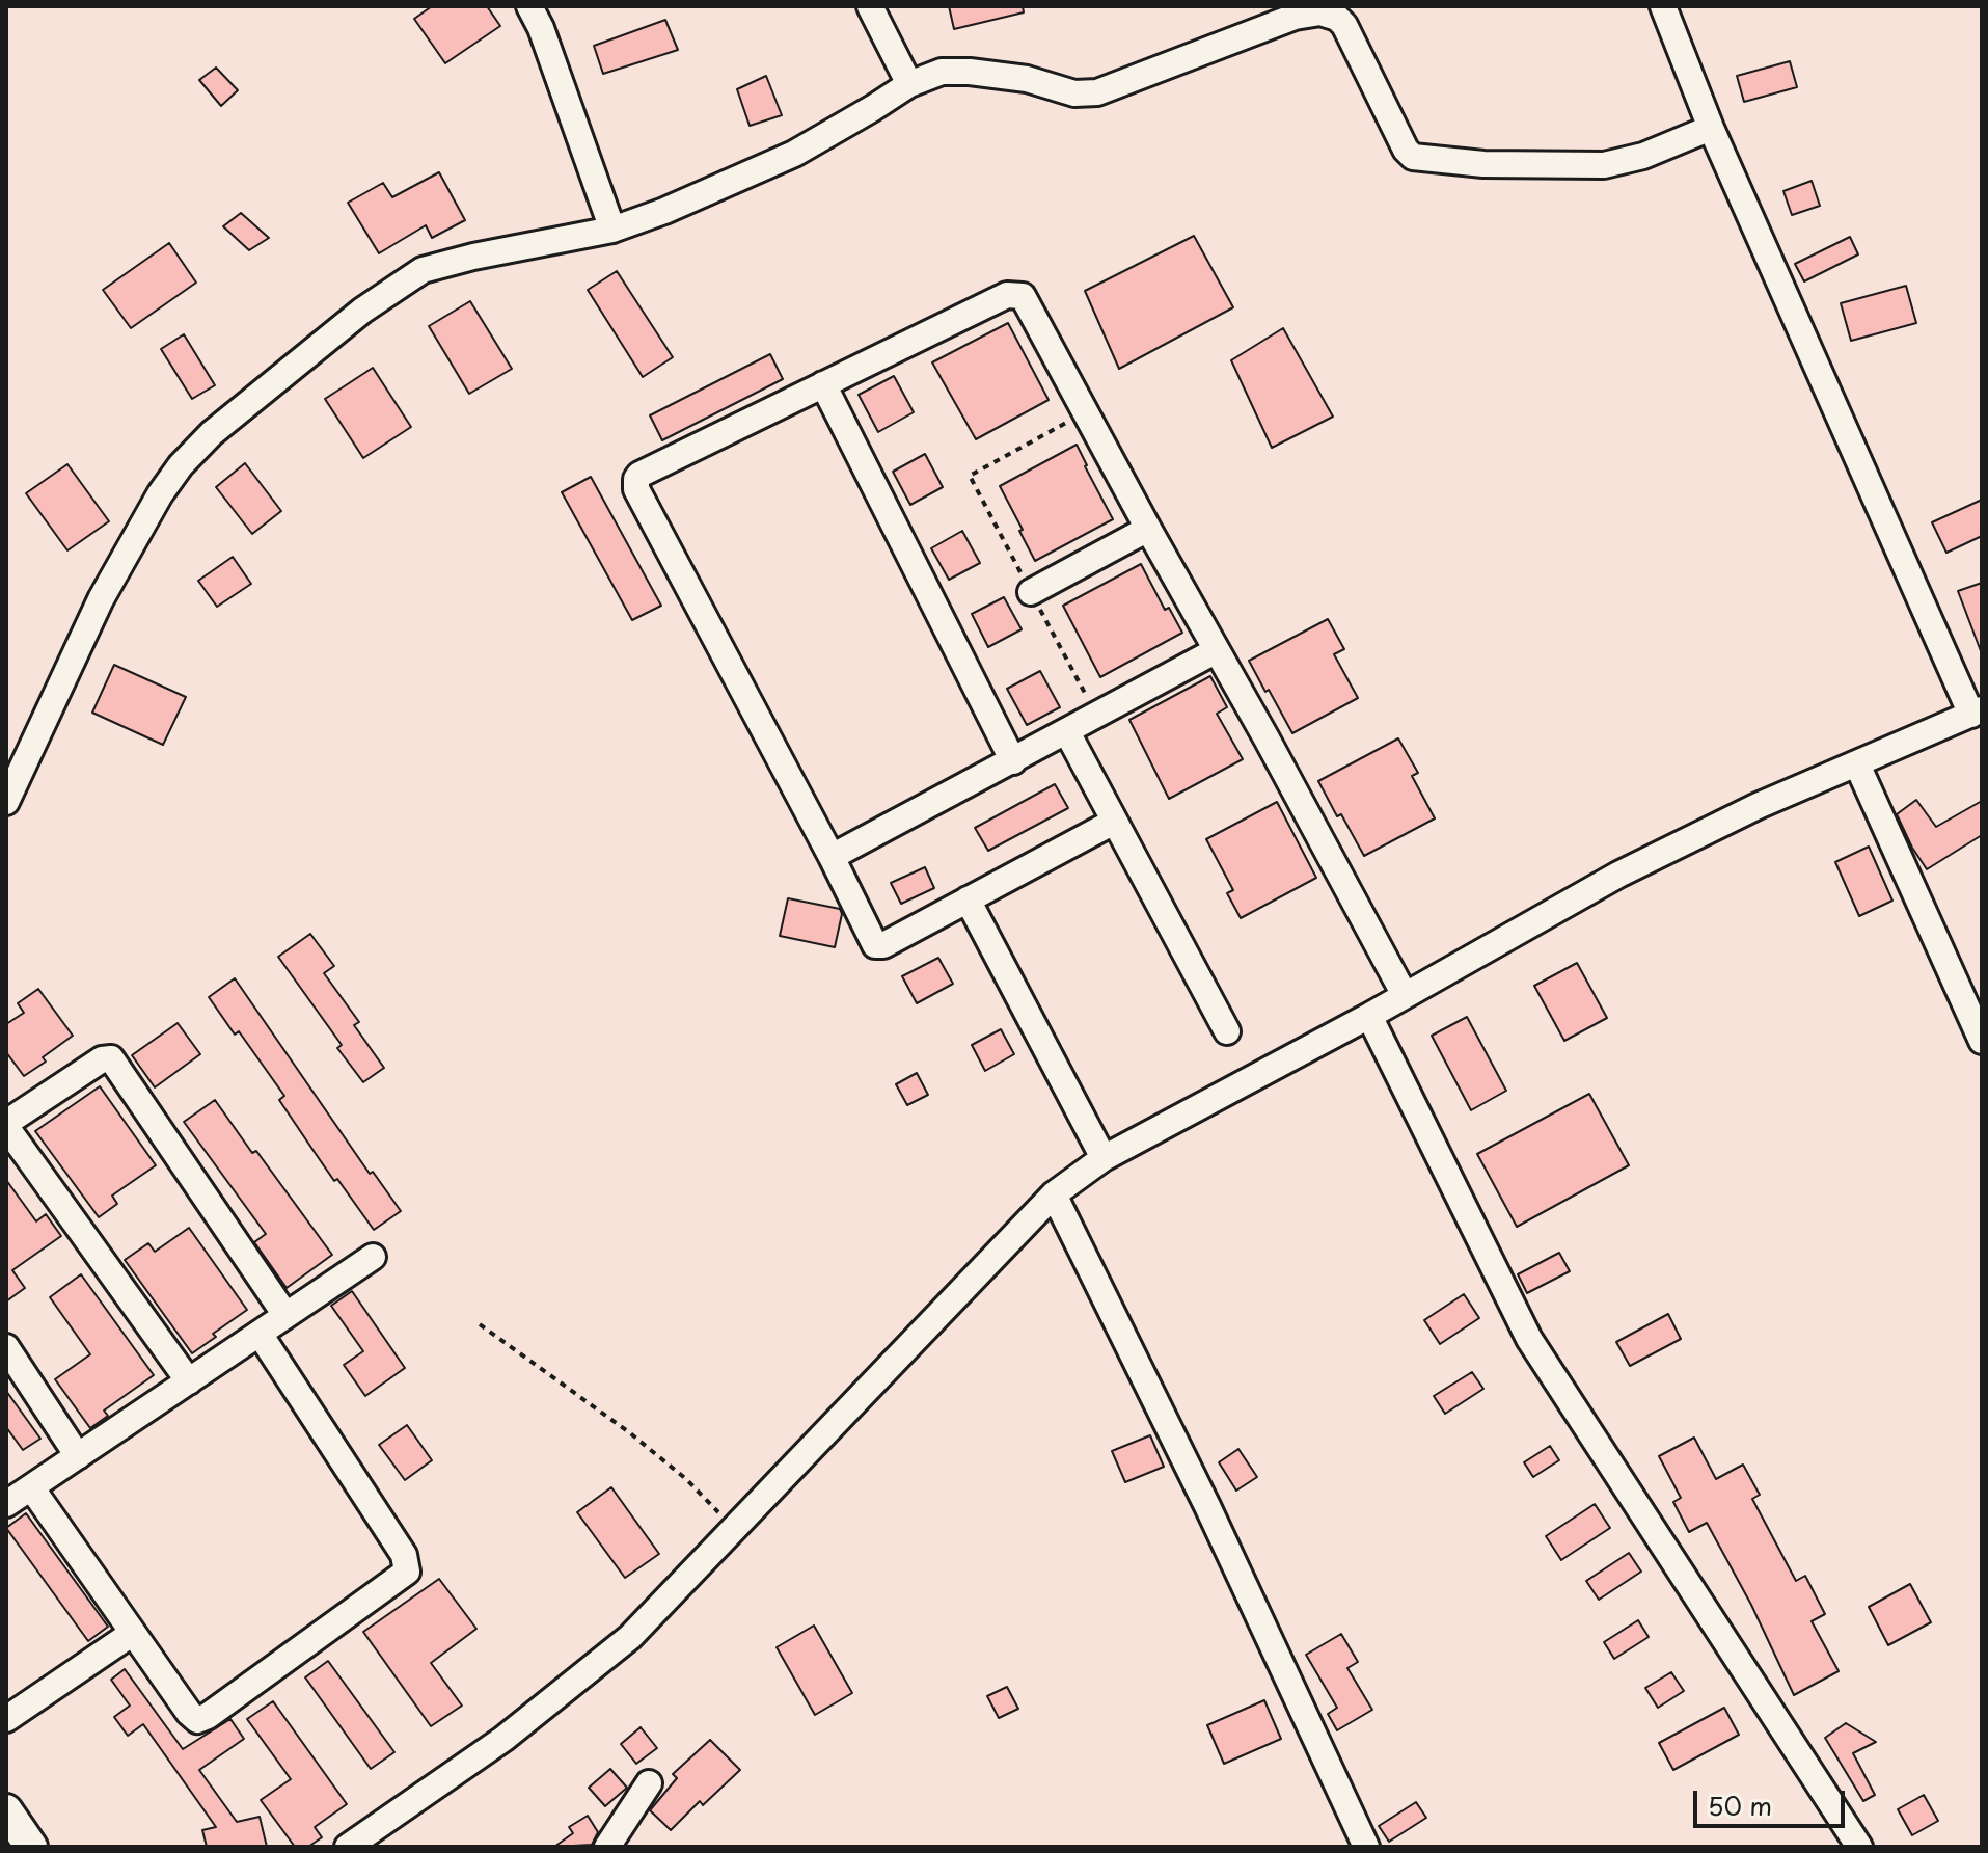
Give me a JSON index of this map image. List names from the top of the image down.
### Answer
{
  "scale_bar": "50 m"
}
